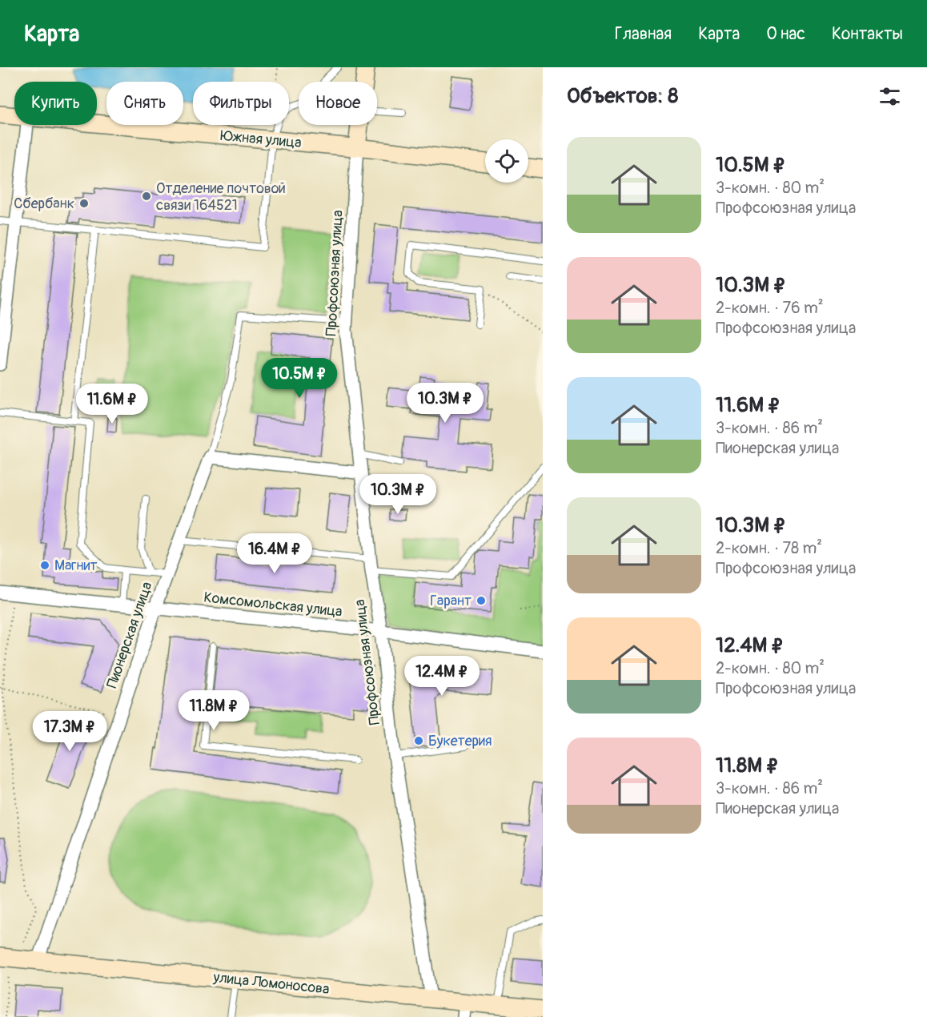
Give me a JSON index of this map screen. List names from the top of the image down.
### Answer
{
  "streets": {
    "main road": ["Южная улица", "улица Ломоносова"],
    "street": ["Профсоюзная улица", "Комсомольская улица", "Пионерская улица"]
  },
  "crossings": [
    ["Южная улица", "Профсоюзная улица"],
    ["Профсоюзная улица", "Комсомольская улица"],
    ["Профсоюзная улица", "улица Ломоносова"],
    ["Комсомольская улица", "Пионерская улица"],
    ["Пионерская улица", "улица Ломоносова"]
  ],
  "places": [
    "Отделение почтовой связи 164521",
    "Сбербанк",
    "Магнит",
    "Гарант",
    "Букетерия"
  ],
  "page": {
    "header": "Карта",
    "nav": [
      "Главная",
      "Карта",
      "О нас",
      "Контакты"
    ],
    "heading": "Объектов: 8",
    "chip": [
      "Купить",
      "Снять",
      "Фильтры",
      "Новое"
    ],
    "list": [
      {
        "name": "10.5M ₽",
        "note": "3-комн. · 80 m² · Профсоюзная улица"
      },
      {
        "name": "10.3M ₽",
        "note": "2-комн. · 76 m² · Профсоюзная улица"
      },
      {
        "name": "11.6M ₽",
        "note": "3-комн. · 86 m² · Пионерская улица"
      },
      {
        "name": "10.3M ₽",
        "note": "2-комн. · 78 m² · Профсоюзная улица"
      },
      {
        "name": "12.4M ₽",
        "note": "2-комн. · 80 m² · Профсоюзная улица"
      },
      {
        "name": "11.8M ₽",
        "note": "3-комн. · 86 m² · Пионерская улица"
      }
    ],
    "price": [
      "10.5M ₽",
      "10.3M ₽",
      "11.6M ₽",
      "10.3M ₽",
      "16.4M ₽",
      "12.4M ₽",
      "11.8M ₽",
      "17.3M ₽"
    ]
  }
}
